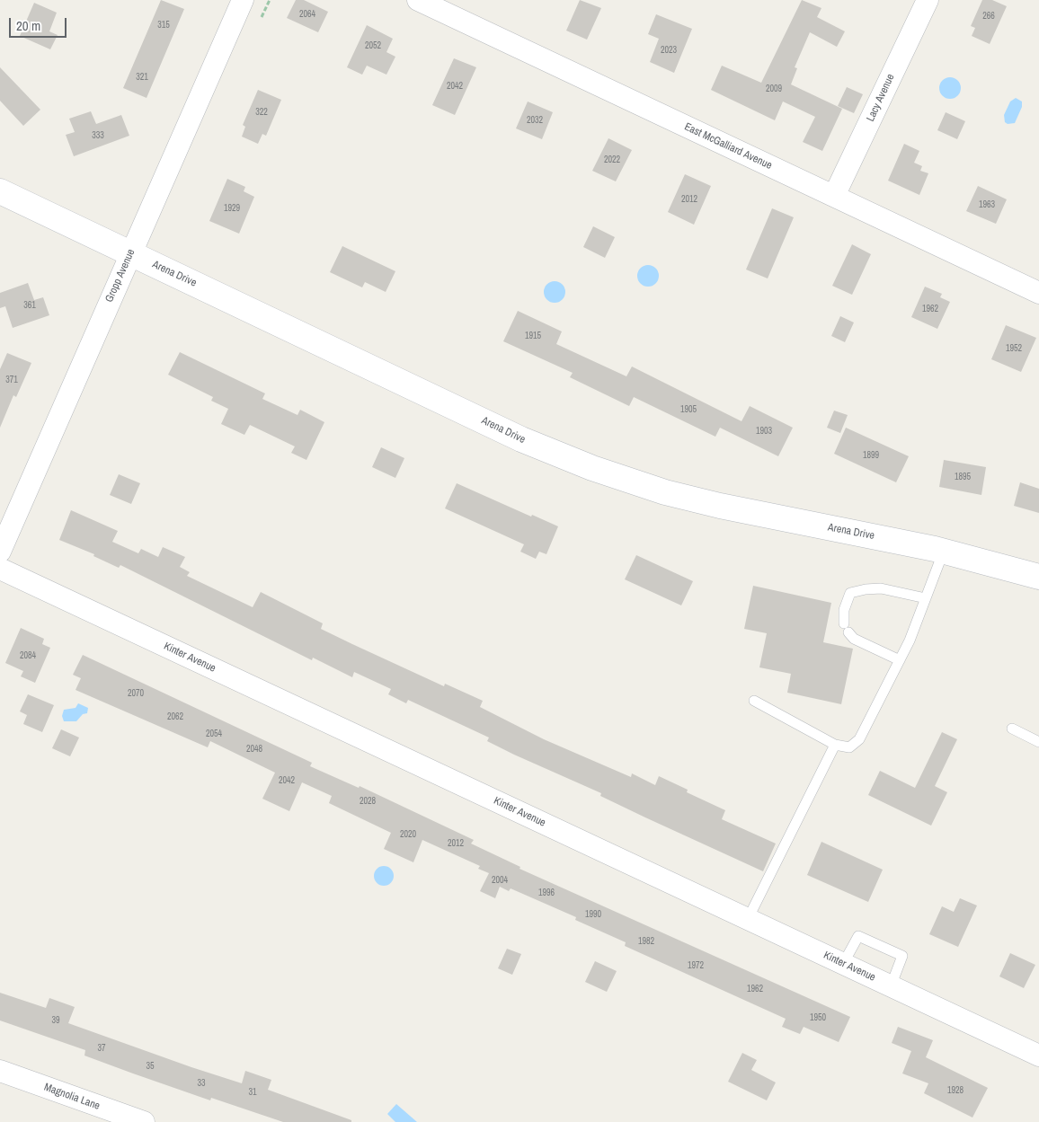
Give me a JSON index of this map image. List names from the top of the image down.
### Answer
{
  "streets": {
    "main road": ["Arena Drive"],
    "street": [
      "Lacy Avenue",
      "East McGalliard Avenue",
      "Gropp Avenue",
      "Kinter Avenue",
      "Magnolia Lane"
    ]
  },
  "crossings": [
    ["Lacy Avenue", "East McGalliard Avenue"],
    ["Arena Drive", "Gropp Avenue"]
  ],
  "house_numbers": [
    "2064",
    "266",
    "315",
    "2052",
    "2023",
    "321",
    "2042",
    "2009",
    "322",
    "2032",
    "333",
    "2022",
    "2012",
    "1963",
    "1929",
    "361",
    "1962",
    "1915",
    "1952",
    "371",
    "1905",
    "1903",
    "1899",
    "1895",
    "2084",
    "2070",
    "2062",
    "2054",
    "2048",
    "2042",
    "2028",
    "2020",
    "2012",
    "2004",
    "1996",
    "1990",
    "1982",
    "1972",
    "1962",
    "1950",
    "39",
    "37",
    "35",
    "33",
    "1928",
    "31"
  ],
  "scale_bar": "20 m"
}
